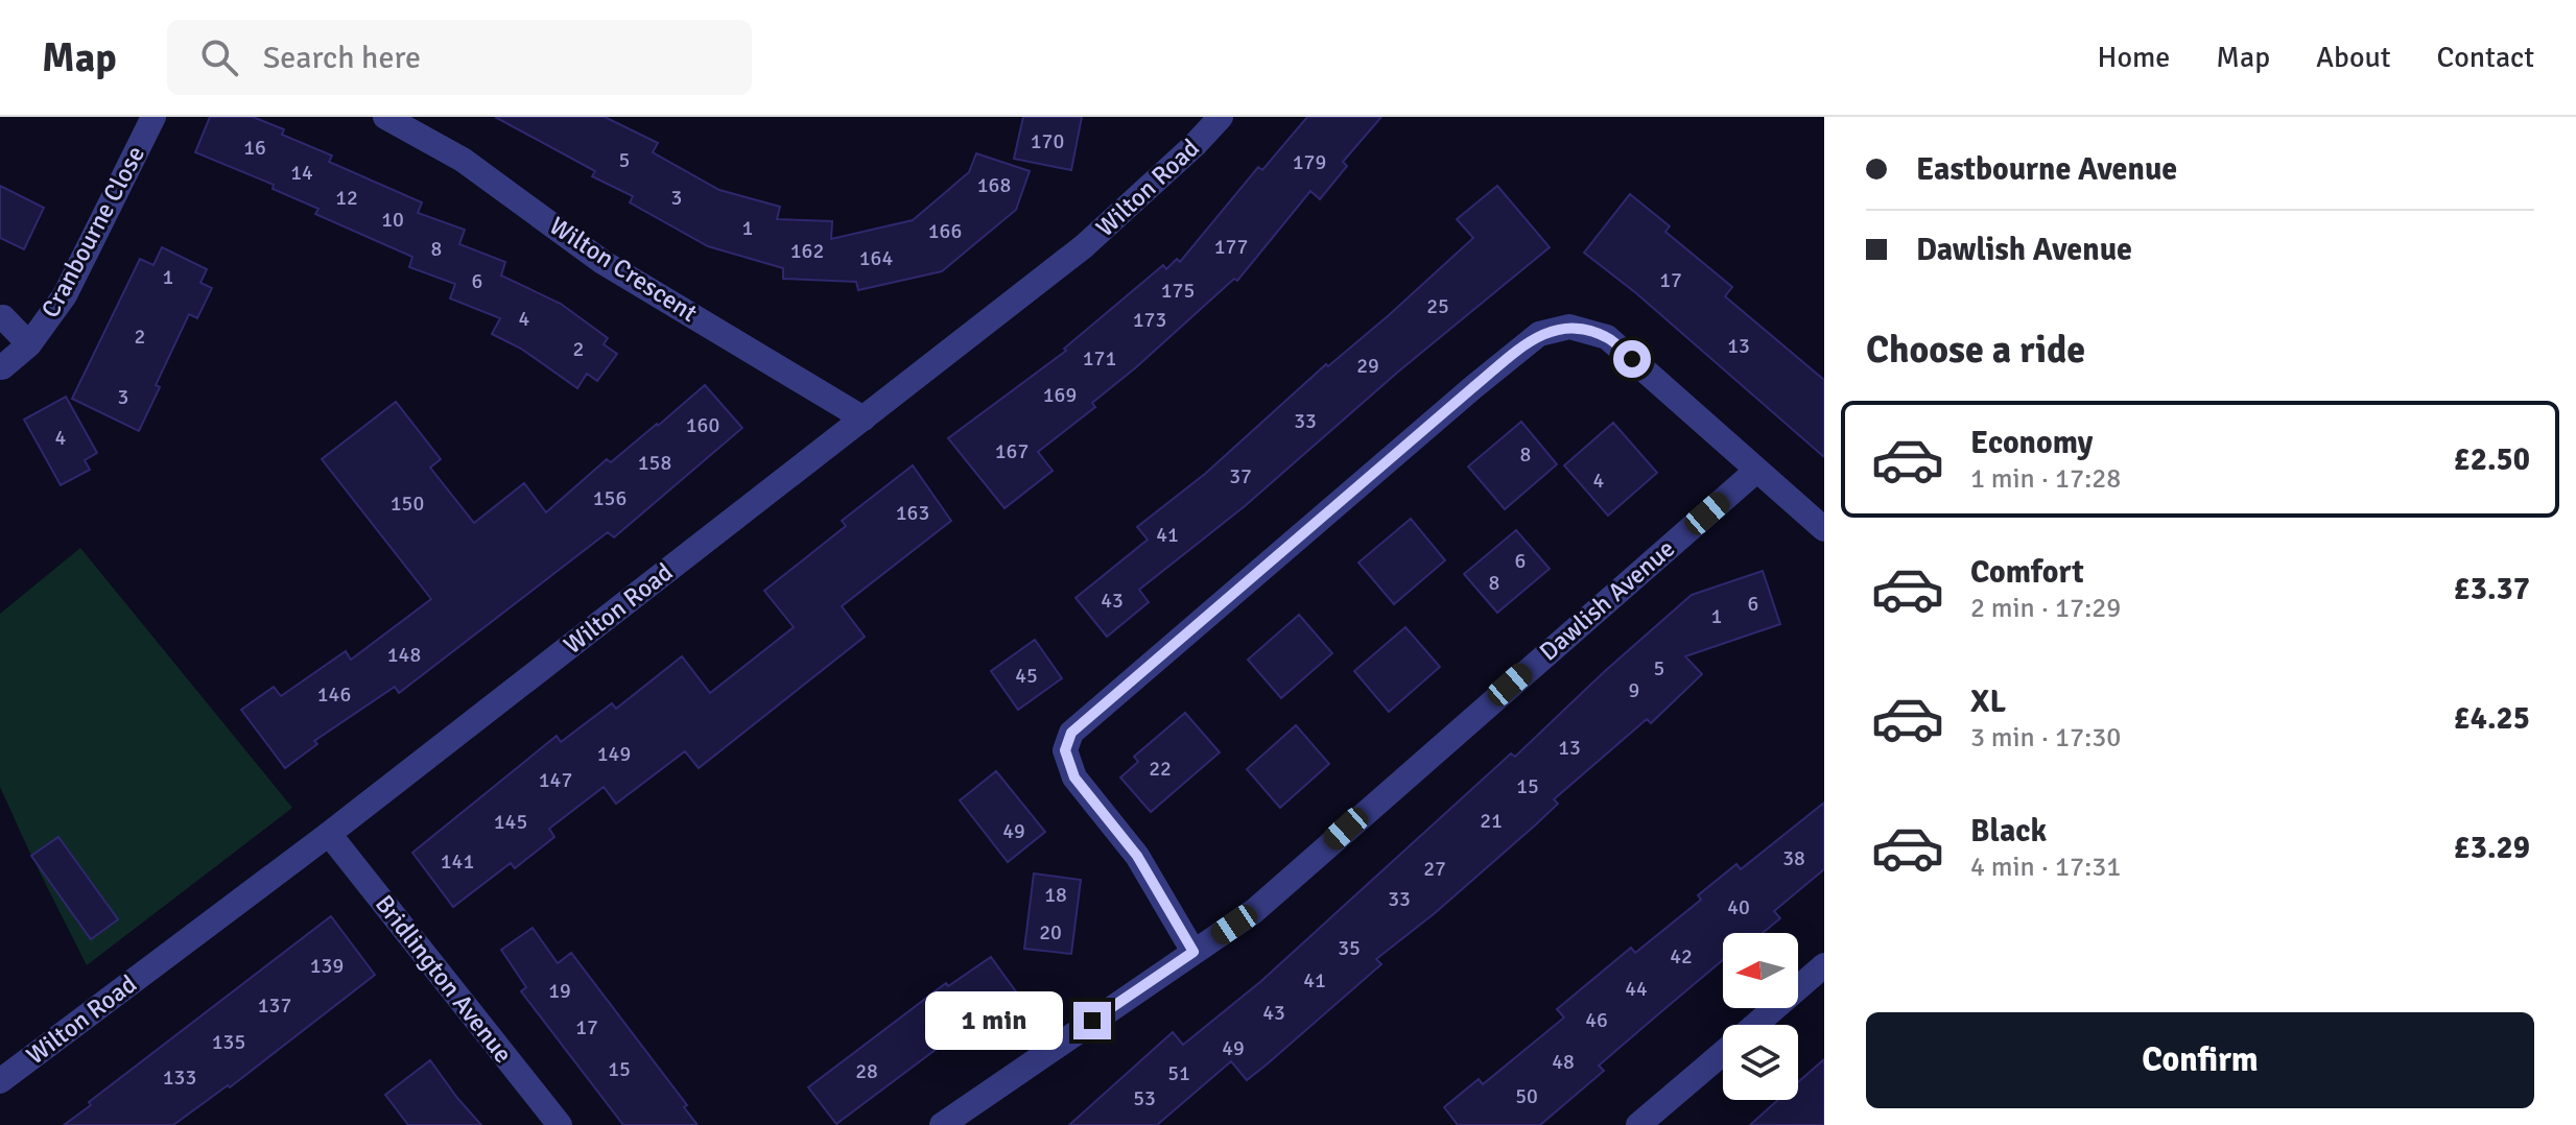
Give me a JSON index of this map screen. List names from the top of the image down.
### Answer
{
  "streets": {
    "street": [
      "Wilton Road",
      "Cranbourne Close",
      "Wilton Crescent",
      "Dawlish Avenue",
      "Bridlington Avenue"
    ]
  },
  "crossings": [
    ["Wilton Road", "Wilton Crescent"],
    ["Wilton Road", "Bridlington Avenue"]
  ],
  "house_numbers": [
    "170",
    "16",
    "5",
    "179",
    "14",
    "168",
    "12",
    "3",
    "10",
    "1",
    "166",
    "177",
    "8",
    "162",
    "164",
    "1",
    "17",
    "6",
    "175",
    "25",
    "4",
    "173",
    "2",
    "13",
    "2",
    "171",
    "29",
    "169",
    "3",
    "33",
    "160",
    "4",
    "167",
    "8",
    "158",
    "37",
    "4",
    "156",
    "150",
    "163",
    "41",
    "6",
    "8",
    "43",
    "6",
    "1",
    "148",
    "5",
    "45",
    "9",
    "146",
    "13",
    "149",
    "22",
    "147",
    "15",
    "21",
    "145",
    "49",
    "38",
    "141",
    "27",
    "18",
    "33",
    "40",
    "20",
    "35",
    "42",
    "139",
    "41",
    "44",
    "19",
    "137",
    "43",
    "46",
    "17",
    "135",
    "49",
    "48",
    "15",
    "28",
    "51",
    "133",
    "50",
    "53"
  ],
  "north": "left",
  "page": {
    "header": "Map",
    "search": "Search here",
    "nav": [
      "Home",
      "Map",
      "About",
      "Contact"
    ],
    "banner": ["Eastbourne Avenue", "Dawlish Avenue"],
    "heading": "Choose a ride",
    "list": [
      {
        "name": "Economy",
        "note": "1 min · 17:28",
        "value": "£2.50"
      },
      {
        "name": "Comfort",
        "note": "2 min · 17:29",
        "value": "£3.37"
      },
      {
        "name": "XL",
        "note": "3 min · 17:30",
        "value": "£4.25"
      },
      {
        "name": "Black",
        "note": "4 min · 17:31",
        "value": "£3.29"
      }
    ],
    "bubble": "1 min",
    "buttons": "Confirm"
  }
}
